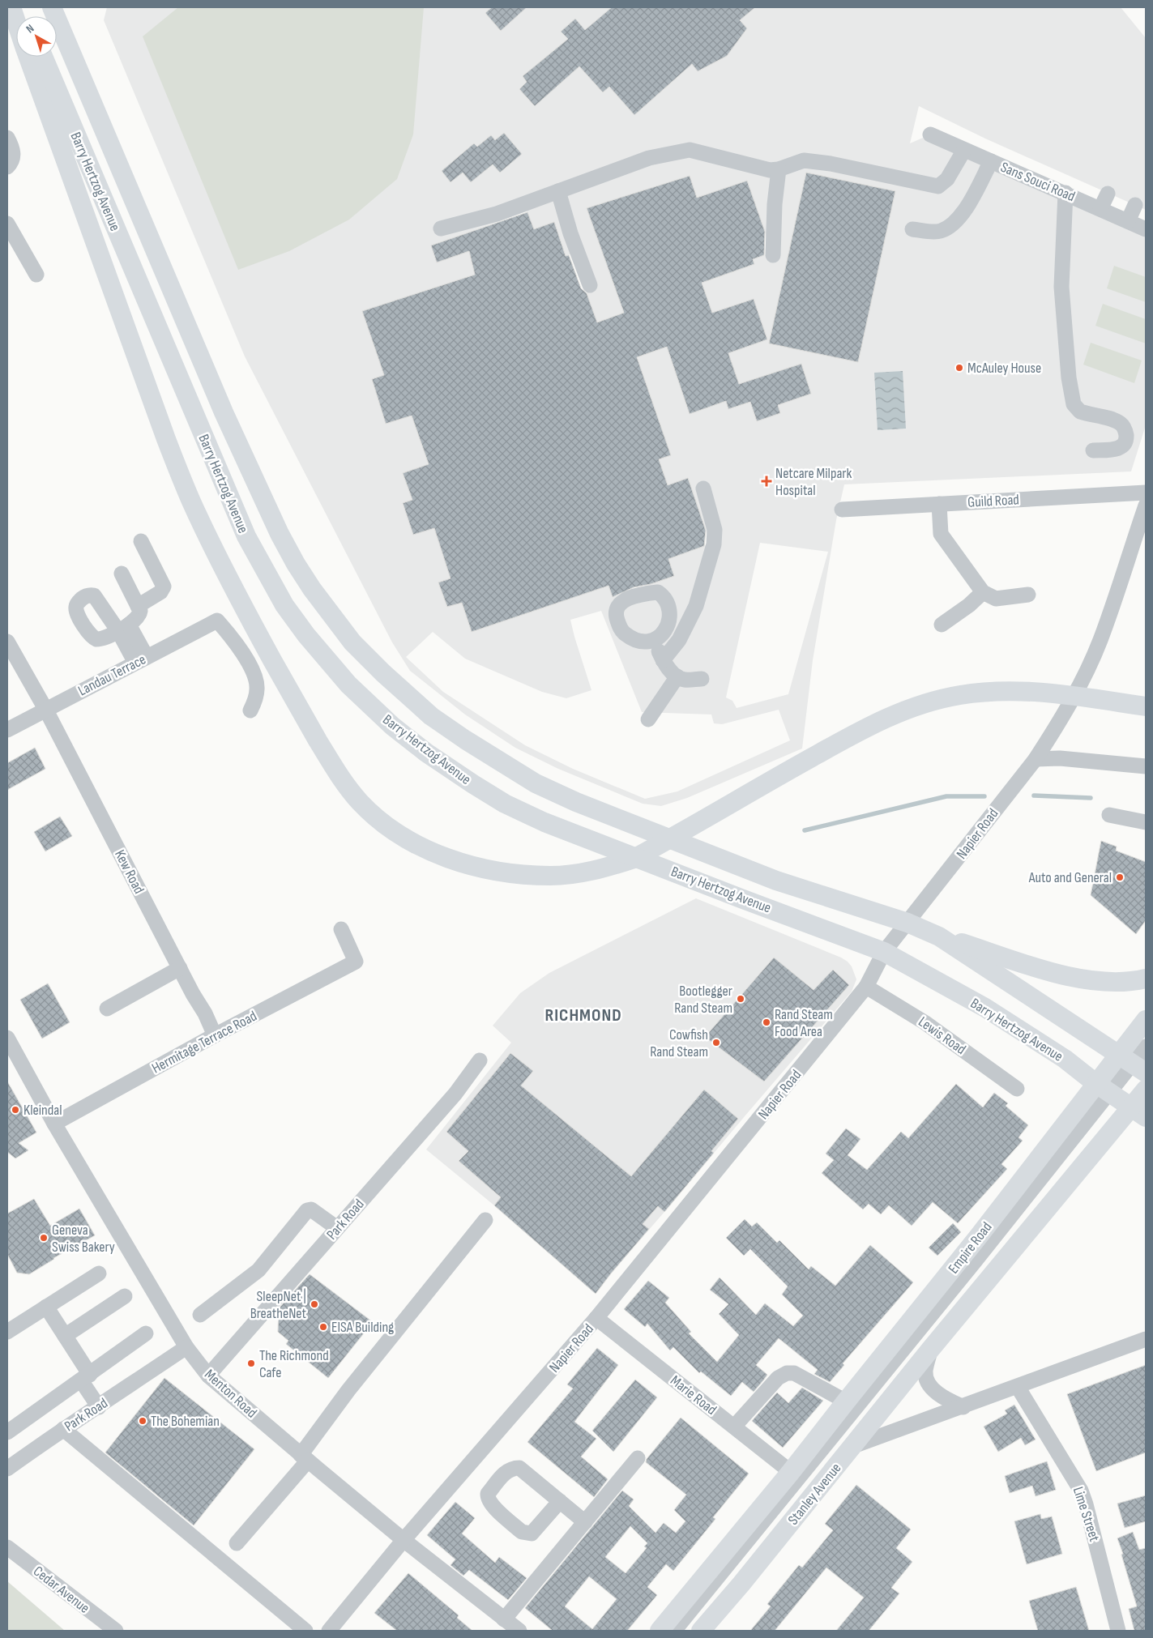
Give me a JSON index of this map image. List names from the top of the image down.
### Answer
{
  "streets": {
    "main road": ["Barry Hertzog Avenue", "Empire Road", "Stanley Avenue"],
    "street": [
      "Sans Souci Road",
      "Guild Road",
      "Landau Terrace",
      "Napier Road",
      "Kew Road",
      "Lewis Road",
      "Hermitage Terrace Road",
      "Park Road",
      "Menton Road",
      "Marie Road",
      "Lime Street",
      "Cedar Avenue"
    ]
  },
  "crossings": [
    ["Barry Hertzog Avenue", "Napier Road"],
    ["Barry Hertzog Avenue", "Empire Road"],
    ["Landau Terrace", "Kew Road"],
    ["Napier Road", "Lewis Road"],
    ["Napier Road", "Menton Road"],
    ["Napier Road", "Marie Road"],
    ["Kew Road", "Hermitage Terrace Road"],
    ["Hermitage Terrace Road", "Menton Road"],
    ["Park Road", "Menton Road"],
    ["Empire Road", "Marie Road"]
  ],
  "districts": ["RICHMOND"],
  "places": {
    "other": [
      "McAuley House",
      "Auto and General",
      "Bootlegger Rand Steam",
      "Rand Steam Food Area",
      "Cowfish Rand Steam",
      "Kleindal",
      "Geneva Swiss Bakery",
      "SleepNet | BreatheNet",
      "EISA Building",
      "The Richmond Cafe",
      "The Bohemian"
    ],
    "health": ["Netcare Milpark Hospital"]
  },
  "north": "top left"
}
